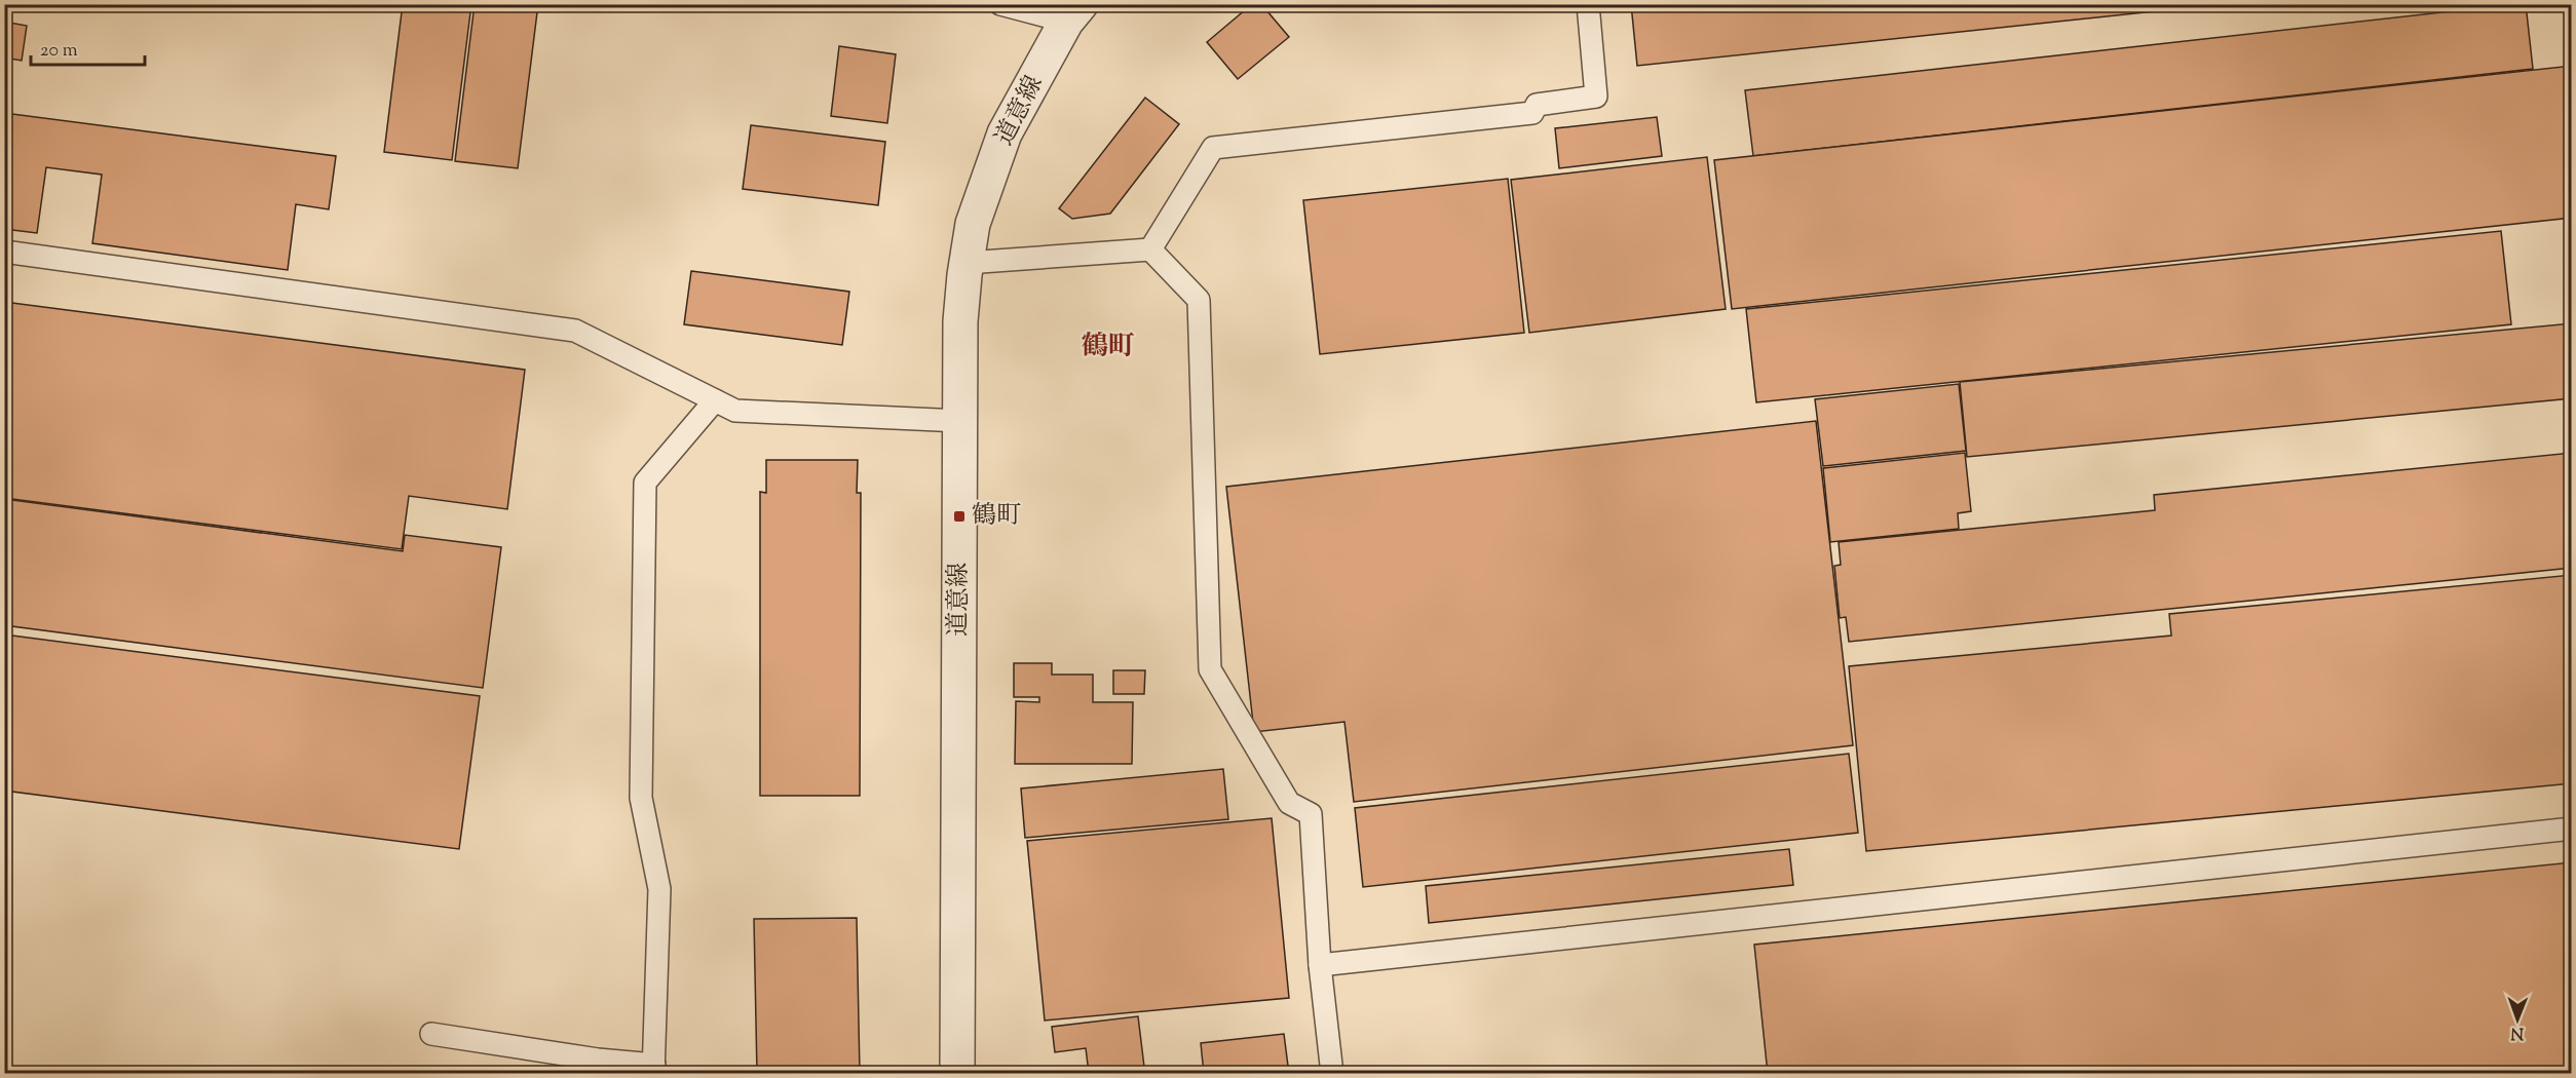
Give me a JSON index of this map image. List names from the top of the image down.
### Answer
{
  "streets": {
    "street": ["道意線"]
  },
  "districts": ["鶴町"],
  "places": {
    "transit": ["鶴町"]
  },
  "scale_bar": "20 m",
  "north": "bottom"
}
